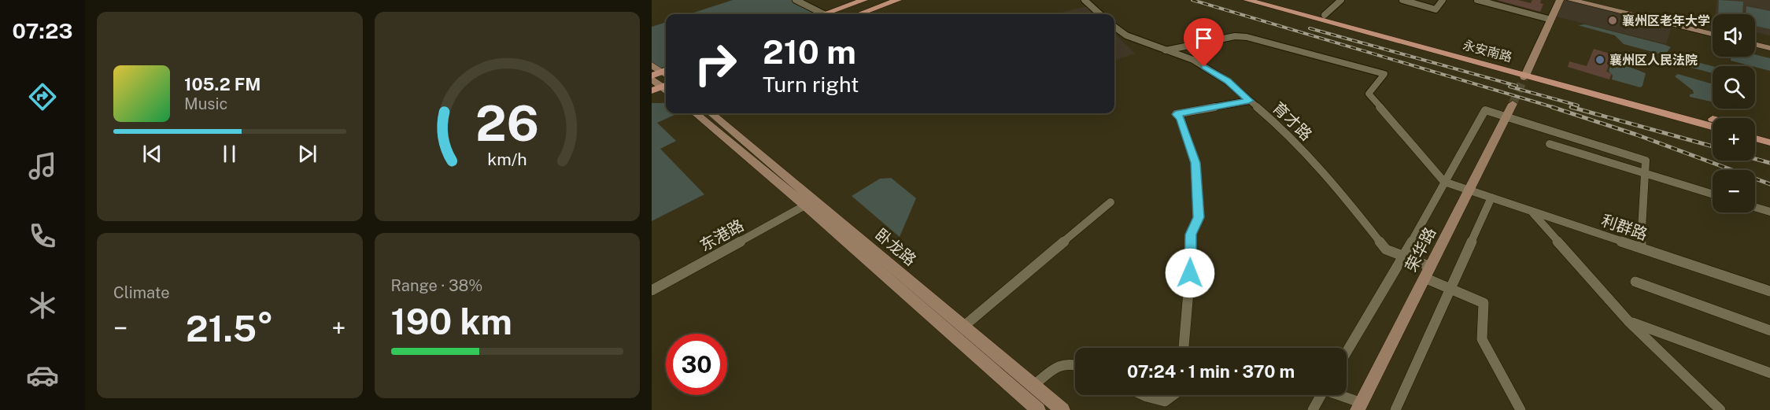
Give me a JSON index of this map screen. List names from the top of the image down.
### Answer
{
  "streets": {
    "main road": ["永安南路", "卧龙路", "荣华路"],
    "street": ["育才路", "利群路", "东港路"]
  },
  "crossings": [
    ["育才路", "荣华路"],
    ["利群路", "荣华路"],
    ["东港路", "卧龙路"]
  ],
  "places": ["襄州区老年大学", "襄州区人民法院"],
  "page": {
    "tabs": "07:23",
    "map_buttons": ["+", "−"],
    "turn": ["210 m", "Turn right"],
    "song": ["105.2 FM", "Music"],
    "tile": [
      "Climate",
      ["Range · 38%", "190 km"]
    ],
    "heat": ["−", "21.5°", "+"],
    "limit": "30",
    "trip": "07:24 · 1 min · 370 m",
    "gauge": ["26", "km/h"]
  }
}
